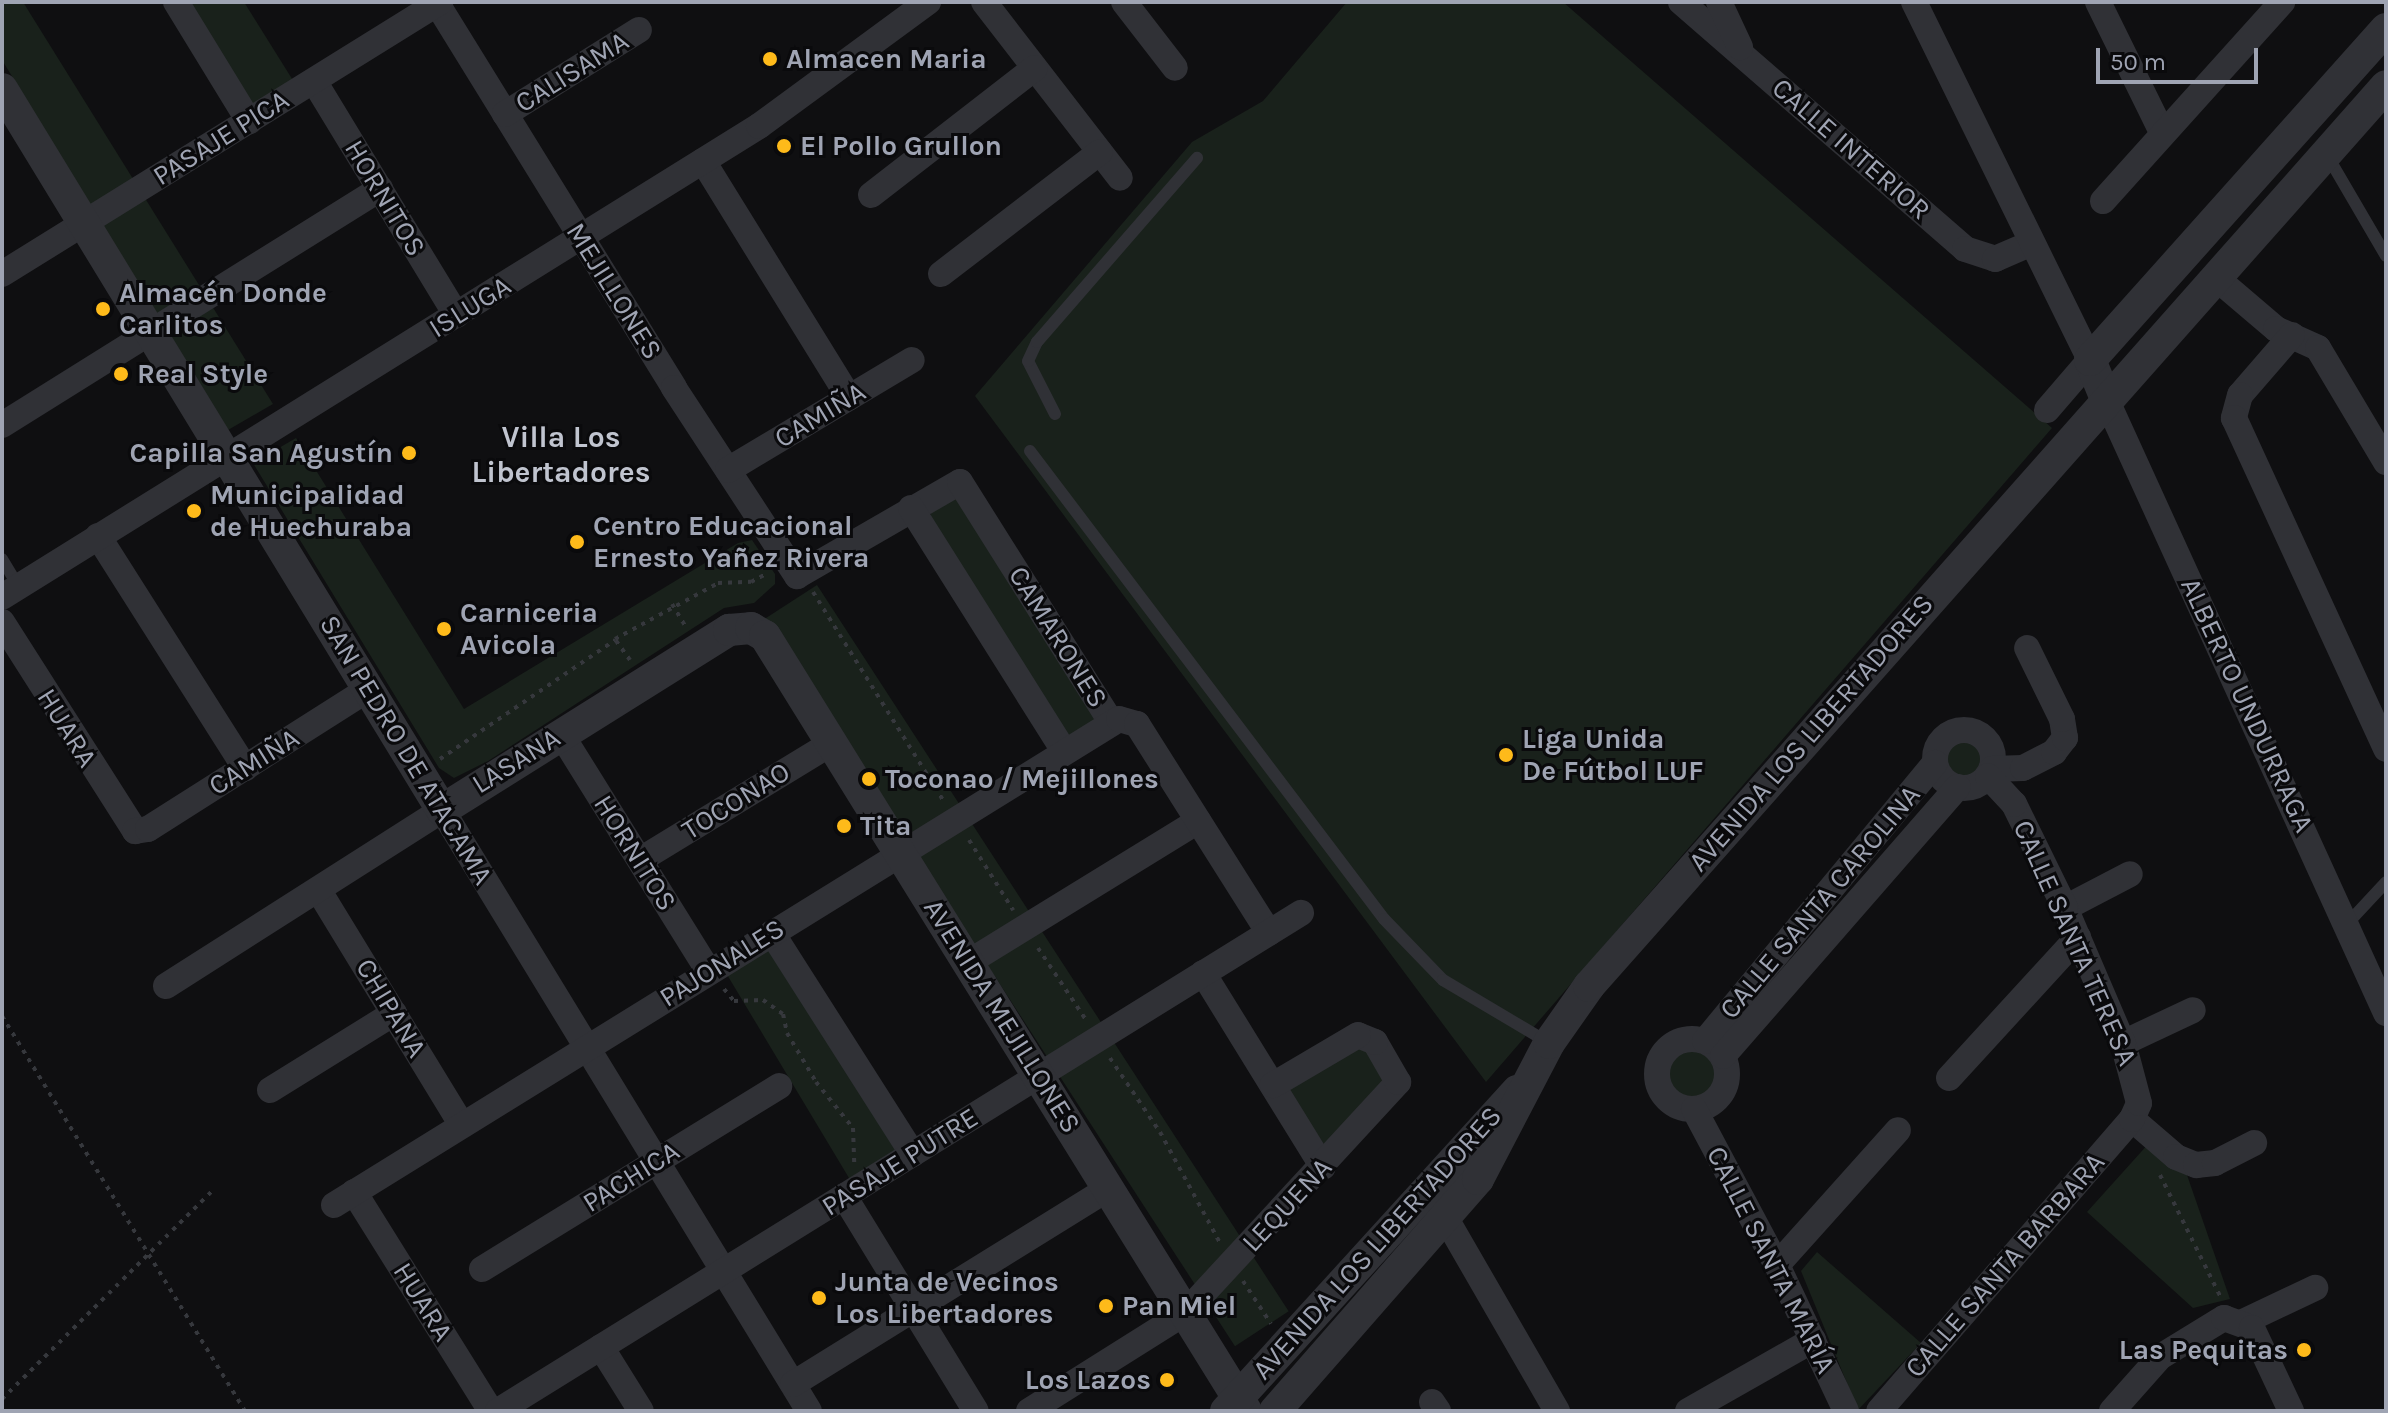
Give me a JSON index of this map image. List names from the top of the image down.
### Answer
{
  "streets": {
    "street": [
      "CALISAMA",
      "PASAJE PICA",
      "CALLE INTERIOR",
      "HORNITOS",
      "MEJILLONES",
      "ISLUGA",
      "CAMIÑA",
      "CAMARONES",
      "ALBERTO UNDURRAGA",
      "HUARA",
      "AVENIDA LOS LIBERTADORES",
      "SAN PEDRO DE ATACAMA",
      "LASANA",
      "TOCONAO",
      "CALLE SANTA CAROLINA",
      "CALLE SANTA TERESA",
      "PAJONALES",
      "CHIPANA",
      "AVENIDA MEJILLONES",
      "PASAJE PUTRE",
      "PACHICA",
      "LEQUENA",
      "CALLE SANTA MARÍA",
      "CALLE SANTA BARBARA"
    ]
  },
  "crossings": [
    ["CALISAMA", "MEJILLONES"],
    ["PASAJE PICA", "HORNITOS"],
    ["PASAJE PICA", "MEJILLONES"],
    ["PASAJE PICA", "SAN PEDRO DE ATACAMA"],
    ["HORNITOS", "ISLUGA"],
    ["HORNITOS", "LASANA"],
    ["HORNITOS", "TOCONAO"],
    ["HORNITOS", "PAJONALES"],
    ["MEJILLONES", "ISLUGA"],
    ["MEJILLONES", "CAMIÑA"],
    ["ISLUGA", "SAN PEDRO DE ATACAMA"],
    ["CAMIÑA", "HUARA"],
    ["CAMIÑA", "SAN PEDRO DE ATACAMA"],
    ["CAMARONES", "PAJONALES"],
    ["CAMARONES", "PASAJE PUTRE"],
    ["ALBERTO UNDURRAGA", "AVENIDA LOS LIBERTADORES"],
    ["HUARA", "PAJONALES"],
    ["AVENIDA LOS LIBERTADORES", "AVENIDA MEJILLONES"],
    ["SAN PEDRO DE ATACAMA", "LASANA"],
    ["SAN PEDRO DE ATACAMA", "PAJONALES"],
    ["SAN PEDRO DE ATACAMA", "PASAJE PUTRE"],
    ["SAN PEDRO DE ATACAMA", "PACHICA"],
    ["LASANA", "CHIPANA"],
    ["LASANA", "AVENIDA MEJILLONES"],
    ["TOCONAO", "AVENIDA MEJILLONES"],
    ["CALLE SANTA CAROLINA", "CALLE SANTA TERESA"],
    ["CALLE SANTA CAROLINA", "CALLE SANTA MARÍA"],
    ["CALLE SANTA TERESA", "CALLE SANTA BARBARA"],
    ["PAJONALES", "CHIPANA"],
    ["PAJONALES", "AVENIDA MEJILLONES"],
    ["AVENIDA MEJILLONES", "PASAJE PUTRE"],
    ["AVENIDA MEJILLONES", "LEQUENA"]
  ],
  "districts": ["Villa Los Libertadores"],
  "places": [
    "Almacen Maria",
    "El Pollo Grullon",
    "Almacén Donde Carlitos",
    "Real Style",
    "Capilla San Agustín",
    "Municipalidad de Huechuraba",
    "Centro Educacional Ernesto Yañez Rivera",
    "Carniceria Avicola",
    "Liga Unida De Fútbol LUF",
    "Toconao / Mejillones",
    "Tita",
    "Junta de Vecinos Los Libertadores",
    "Pan Miel",
    "Las Pequitas",
    "Los Lazos"
  ],
  "scale_bar": "50 m"
}
